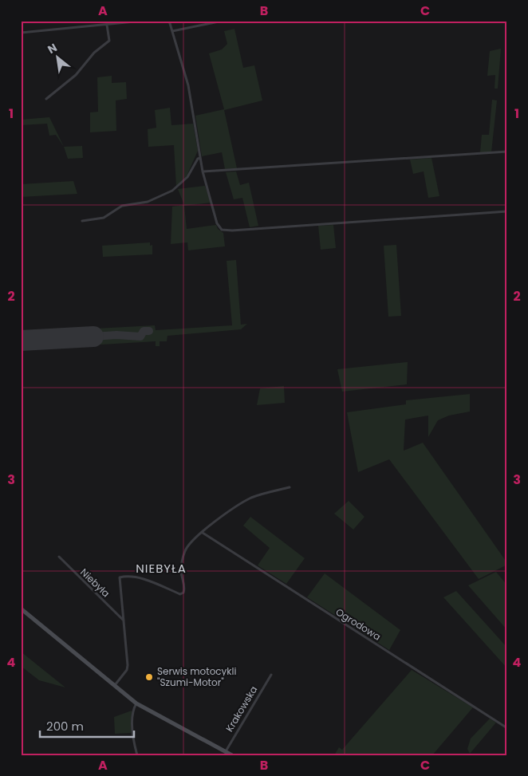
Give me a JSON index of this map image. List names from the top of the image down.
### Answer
{
  "streets": {
    "street": ["Niebyła", "Ogrodowa", "Krakowska"]
  },
  "districts": ["NIEBYŁA"],
  "places": ["Serwis motocykli \"Szumi-Motor\""],
  "scale_bar": "200 m",
  "north": "top left",
  "grid": {
    "columns": ["A", "B", "C"],
    "rows": [
      "1",
      "2",
      "3",
      "4"
    ]
  }
}
